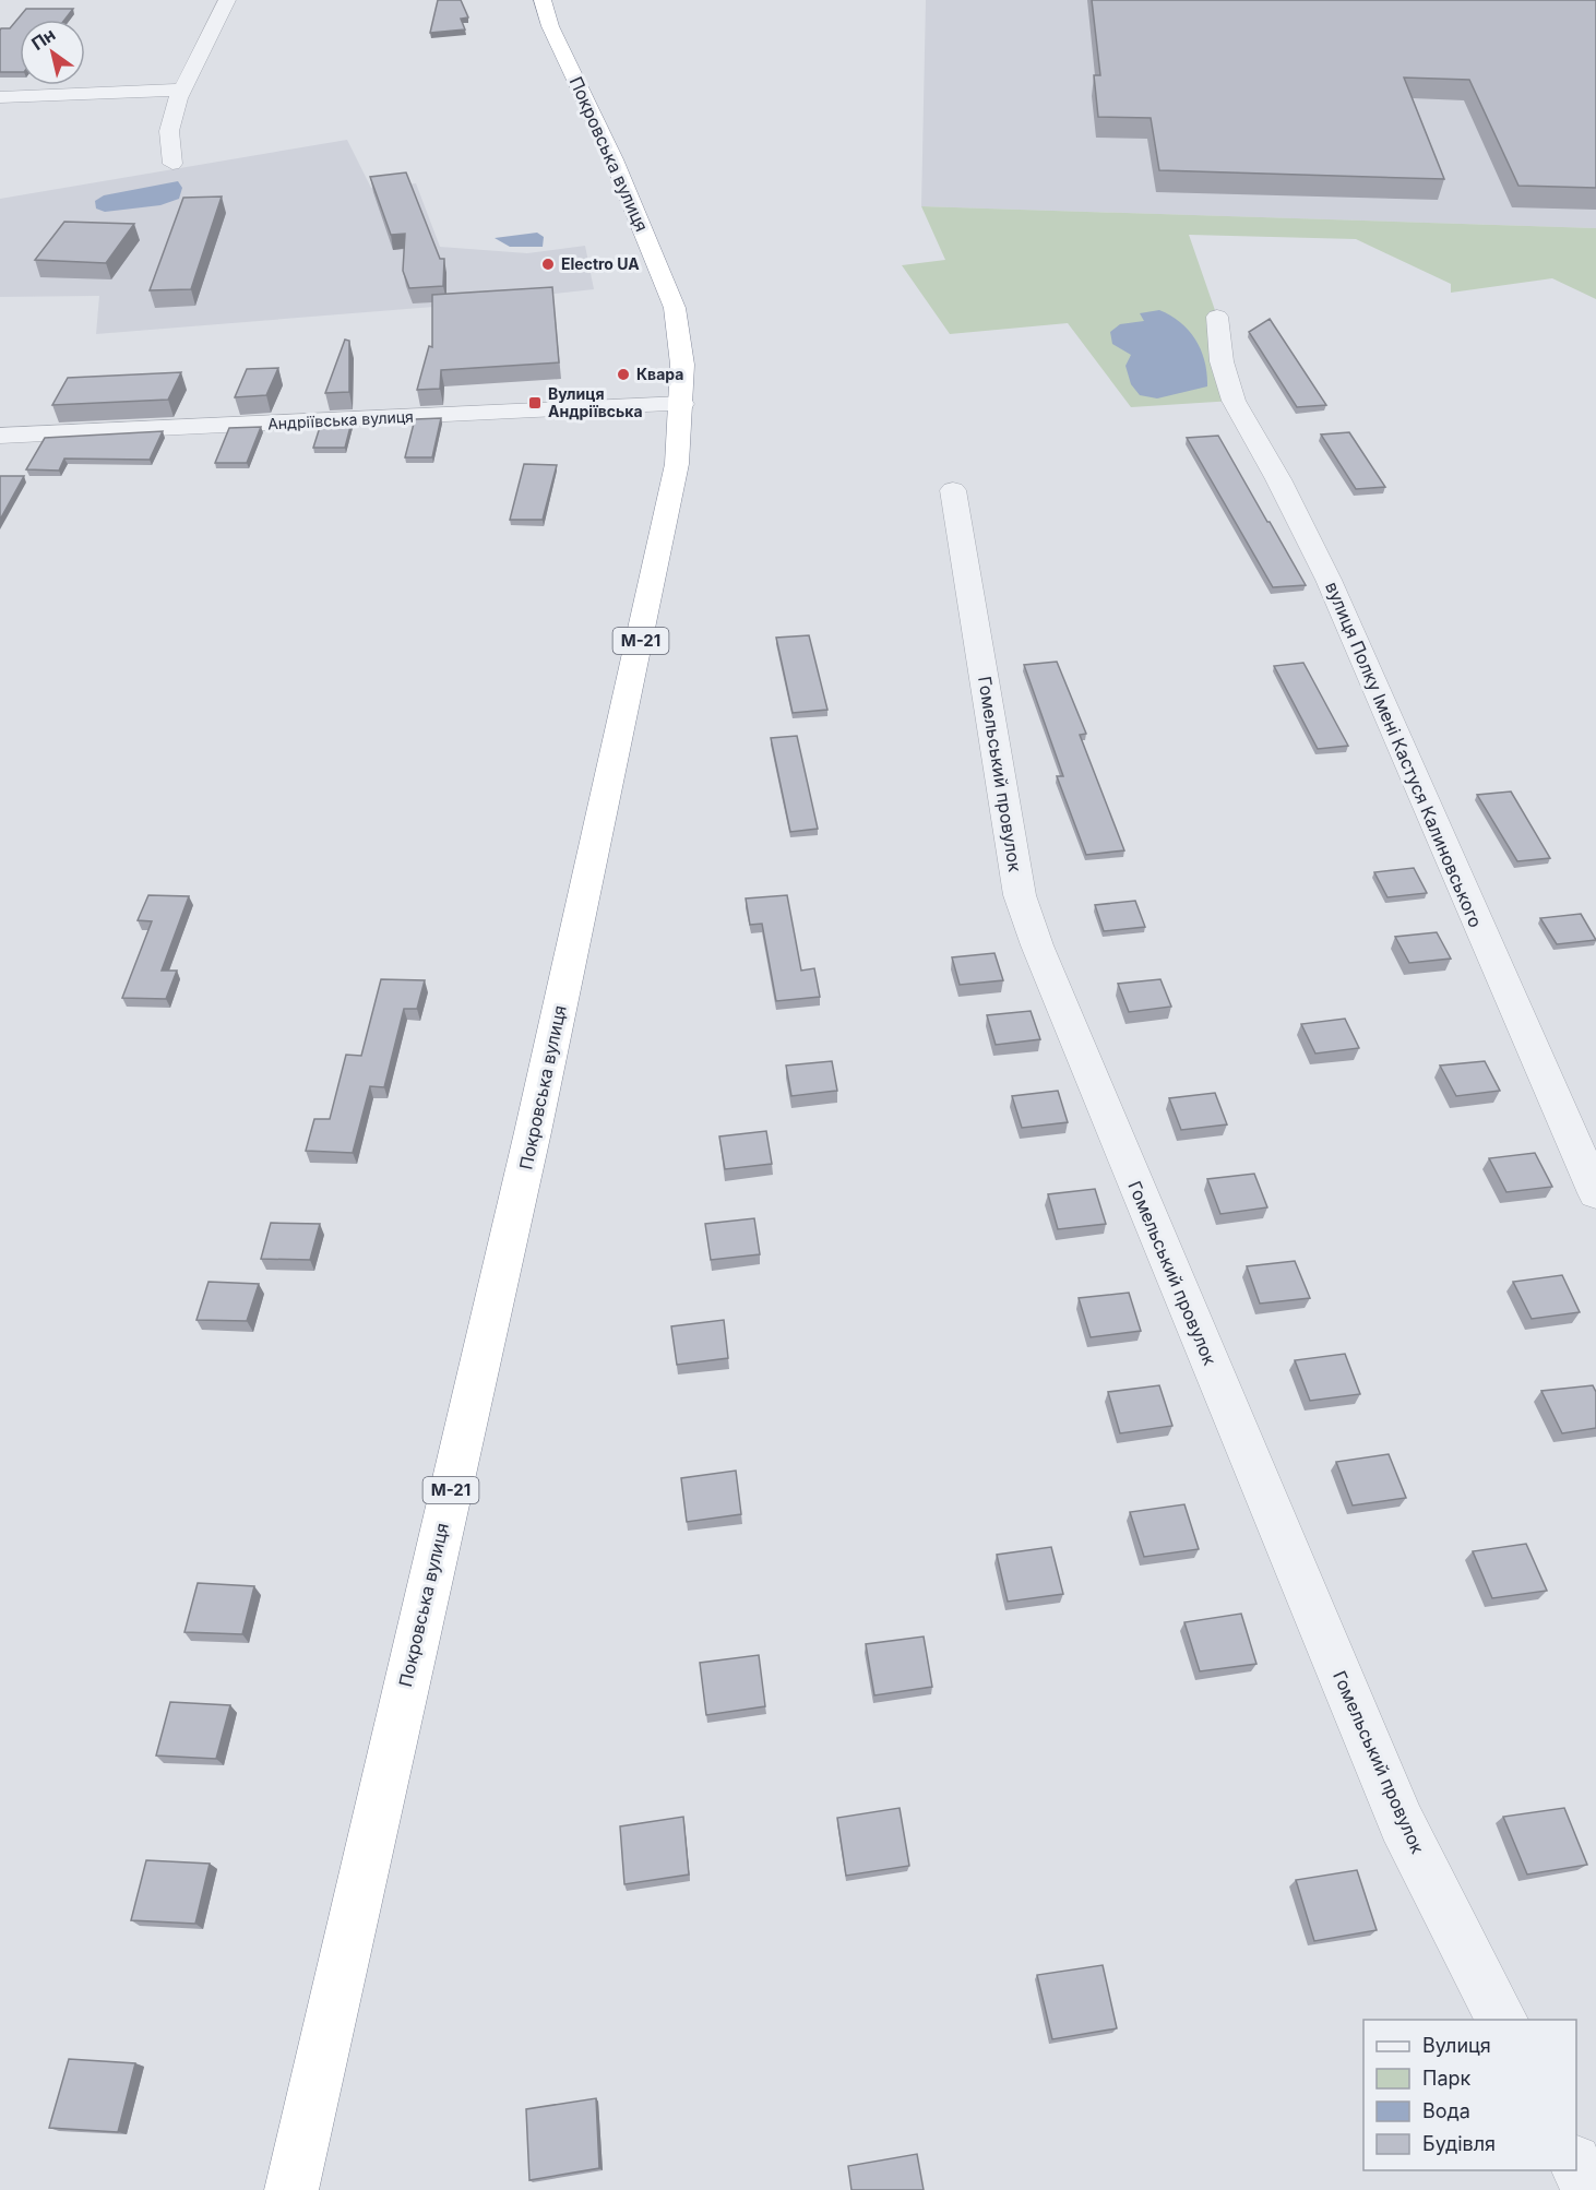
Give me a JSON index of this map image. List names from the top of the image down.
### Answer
{
  "streets": {
    "highway": ["Покровська вулиця", "М-21"],
    "street": ["Андріївська вулиця", "вулиця Полку Імені Кастуся Калиновського", "Гомельський провулок"]
  },
  "crossings": [
    ["Покровська вулиця", "Андріївська вулиця"]
  ],
  "places": {
    "other": ["Electro UA", "Квара"],
    "transit": ["Вулиця Андріївська"]
  },
  "legend": [
    "Вулиця",
    "Парк",
    "Вода",
    "Будівля"
  ],
  "north": "top left"
}
